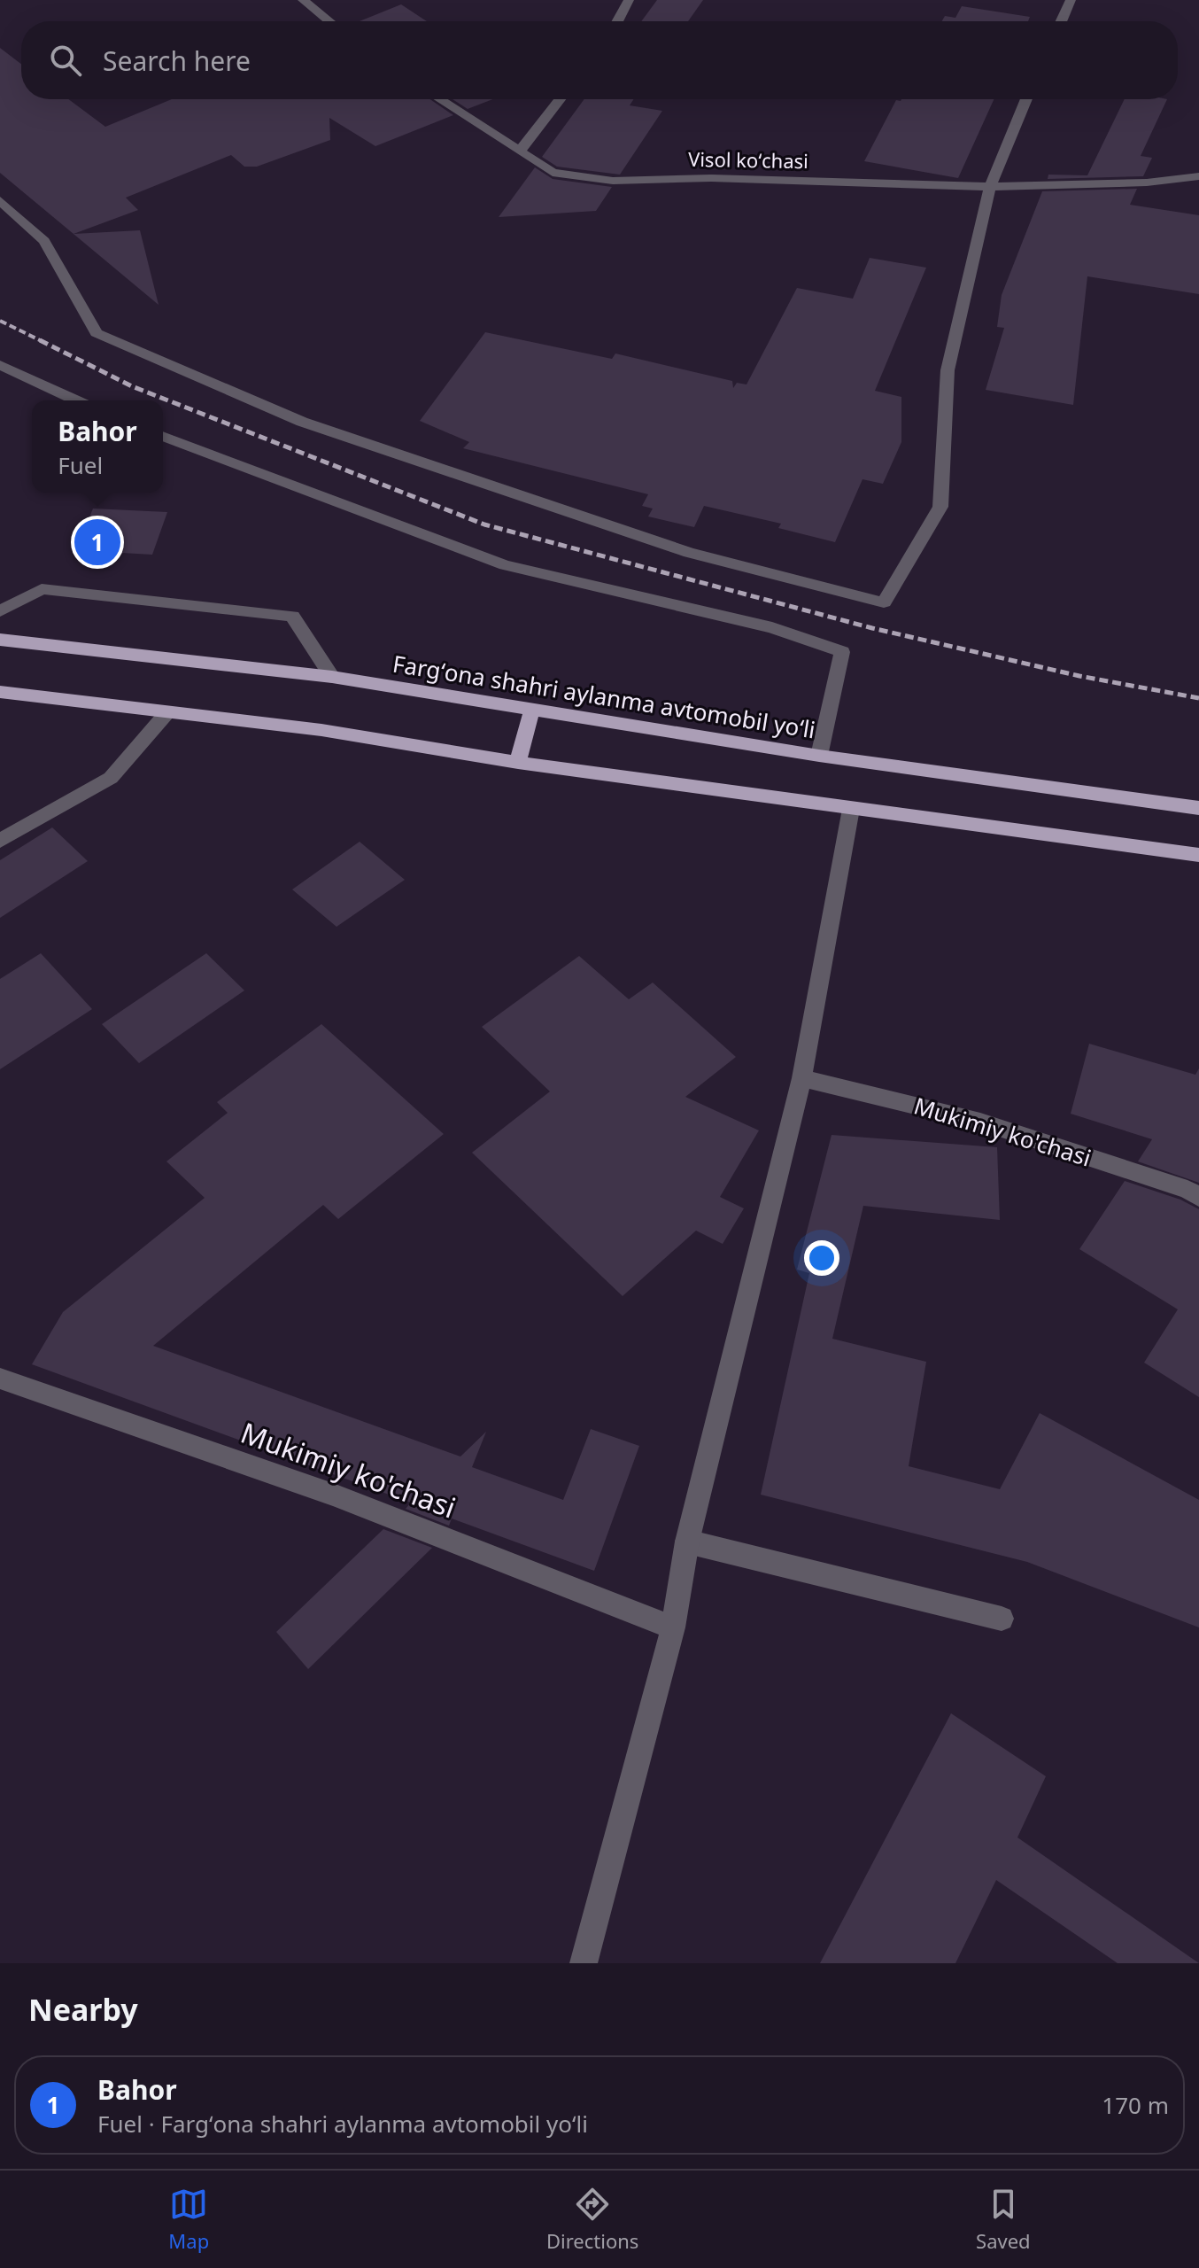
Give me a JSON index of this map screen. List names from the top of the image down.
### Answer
{
  "streets": {
    "highway": ["Fargʻona shahri aylanma avtomobil yoʻli"],
    "street": ["Visol koʻchasi", "Mukimiy ko'chasi"]
  },
  "page": {
    "search": "Search here",
    "popup": ["Bahor", "Fuel"],
    "pins": "1",
    "heading": "Nearby",
    "list": [
      {
        "mark": "1",
        "name": "Bahor",
        "note": "Fuel · Fargʻona shahri aylanma avtomobil yoʻli",
        "value": "170 m"
      }
    ],
    "nav": ["Map", "Directions", "Saved"]
  }
}
